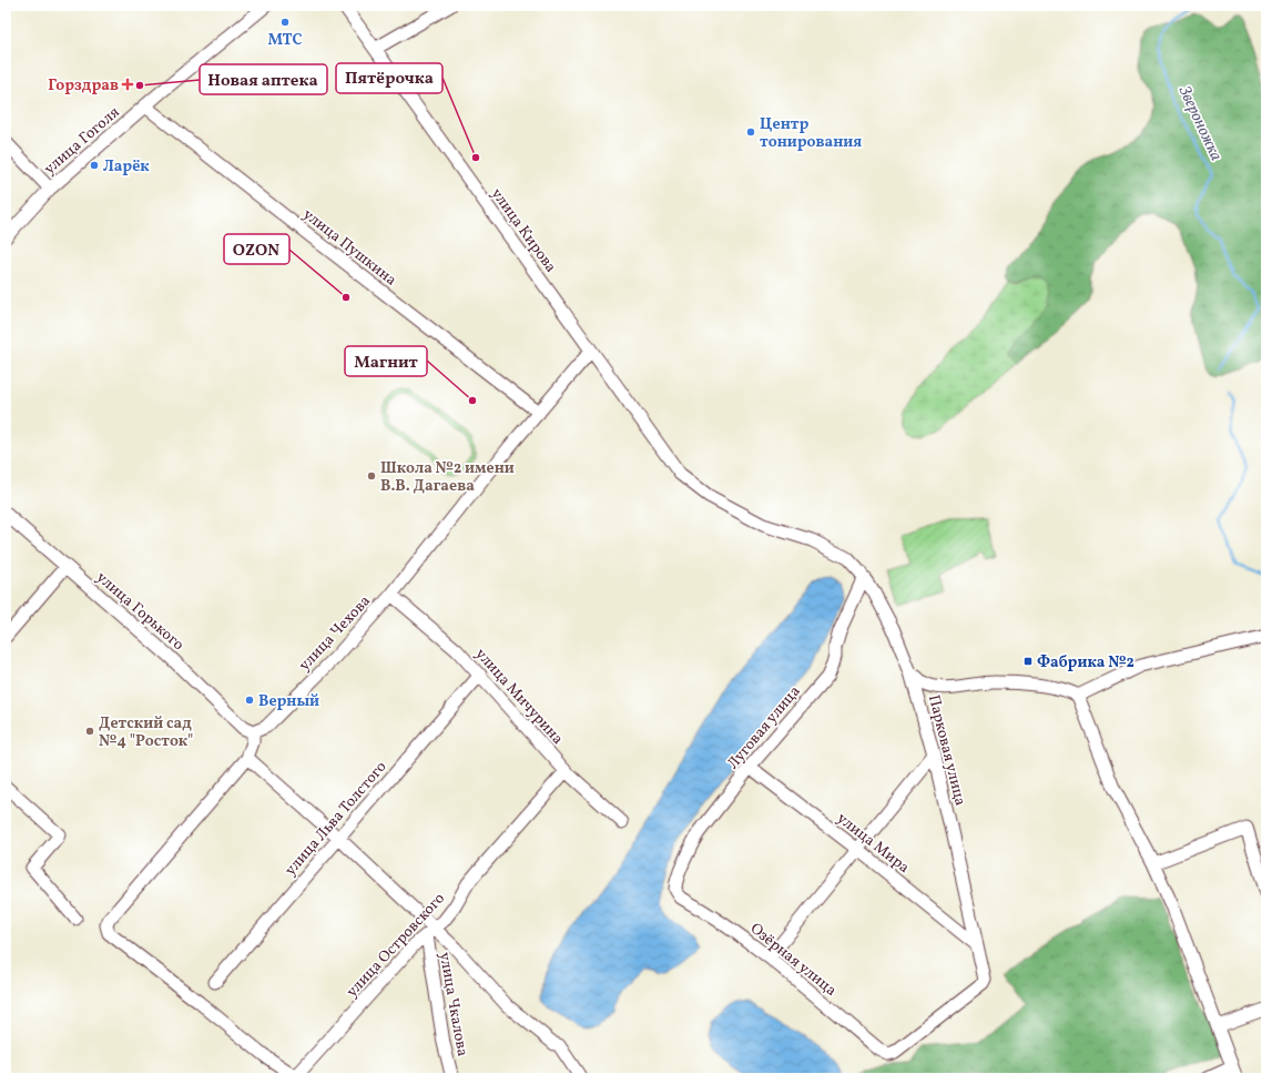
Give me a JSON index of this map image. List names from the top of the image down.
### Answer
{
  "streets": {
    "street": [
      "улица Гоголя",
      "улица Кирова",
      "улица Пушкина",
      "улица Горького",
      "улица Чехова",
      "улица Мичурина",
      "Луговая улица",
      "Парковая улица",
      "улица Льва Толстого",
      "улица Мира",
      "улица Островского",
      "Озёрная улица",
      "улица Чкалова"
    ]
  },
  "crossings": [
    ["улица Гоголя", "улица Пушкина"],
    ["улица Кирова", "улица Чехова"],
    ["улица Кирова", "Парковая улица"],
    ["улица Пушкина", "улица Чехова"],
    ["улица Горького", "улица Чехова"],
    ["улица Чехова", "улица Мичурина"],
    ["улица Мичурина", "улица Льва Толстого"],
    ["улица Мичурина", "улица Островского"],
    ["Луговая улица", "Парковая улица"],
    ["Луговая улица", "улица Мира"],
    ["Луговая улица", "Озёрная улица"],
    ["Парковая улица", "улица Мира"],
    ["Парковая улица", "Озёрная улица"],
    ["улица Островского", "улица Чкалова"]
  ],
  "water": ["Звероножка"],
  "places": {
    "other": [
      "МТС",
      "Новая аптека",
      "Центр тонирования",
      "Пятёрочка",
      "Ларёк",
      "OZON",
      "Магнит",
      "Школа №2 имени В.В. Дагаева",
      "Верный",
      "Детский сад №4 \"Росток\""
    ],
    "health": ["Горздрав"],
    "transit": ["Фабрика №2"]
  }
}
